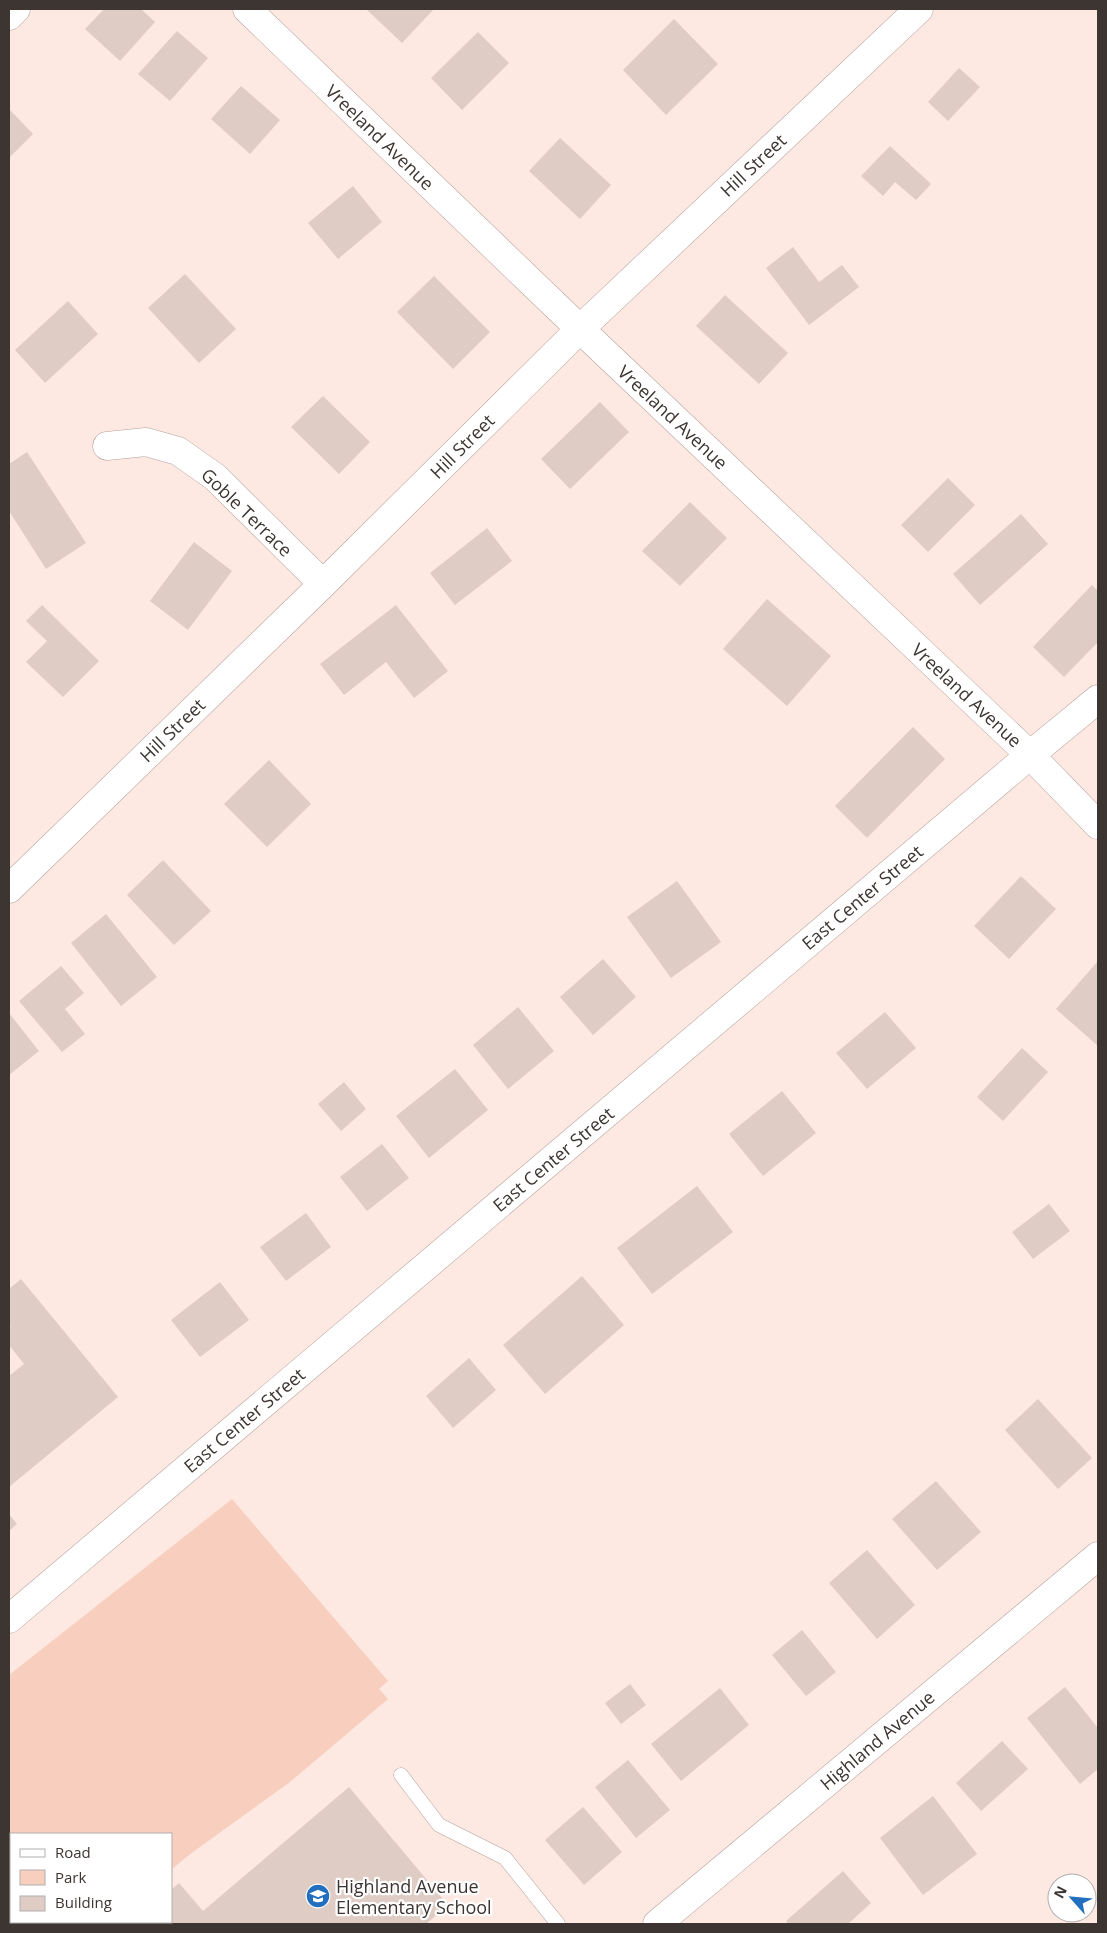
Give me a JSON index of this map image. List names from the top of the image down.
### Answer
{
  "streets": {
    "street": [
      "Vreeland Avenue",
      "Hill Street",
      "Goble Terrace",
      "East Center Street",
      "Highland Avenue"
    ]
  },
  "crossings": [
    ["Vreeland Avenue", "Hill Street"],
    ["Vreeland Avenue", "East Center Street"],
    ["Hill Street", "Goble Terrace"]
  ],
  "places": {
    "school or university": ["Highland Avenue Elementary School"]
  },
  "legend": ["Road", "Park", "Building"],
  "north": "top left"
}
